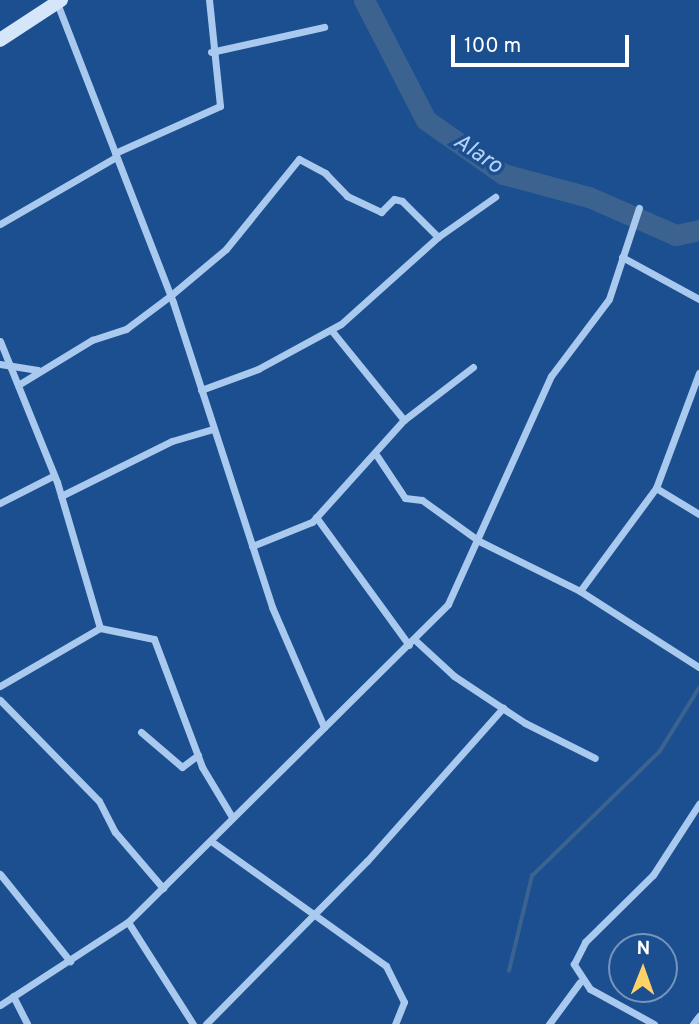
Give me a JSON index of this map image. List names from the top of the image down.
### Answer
{
  "water": ["Alaro"],
  "scale_bar": "100 m",
  "north": "top"
}
